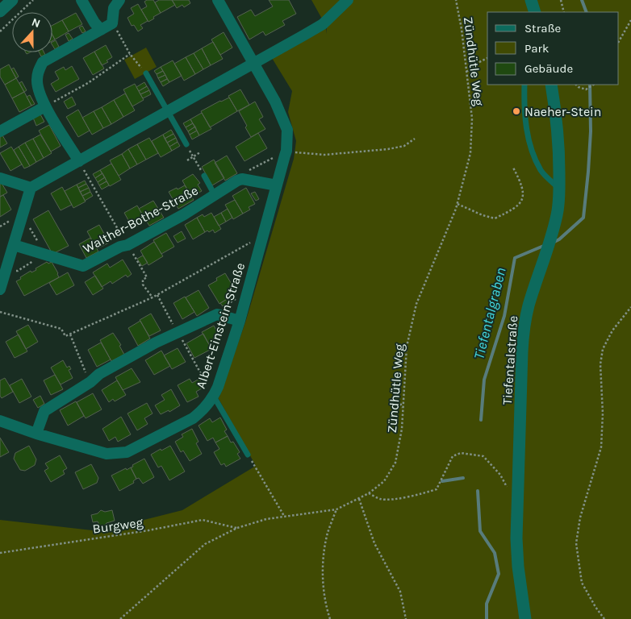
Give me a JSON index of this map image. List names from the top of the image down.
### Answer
{
  "streets": {
    "street": ["Walther-Bothe-Straße", "Albert-Einstein-Straße", "Tiefentalstraße"],
    "path": ["Zündhütle Weg", "Burgweg"]
  },
  "crossings": [
    ["Zündhütle Weg", "Burgweg"],
    ["Walther-Bothe-Straße", "Albert-Einstein-Straße"]
  ],
  "water": ["Tiefentalgraben"],
  "places": ["Naeher-Stein"],
  "legend": ["Straße", "Park", "Gebäude"],
  "north": "top"
}
